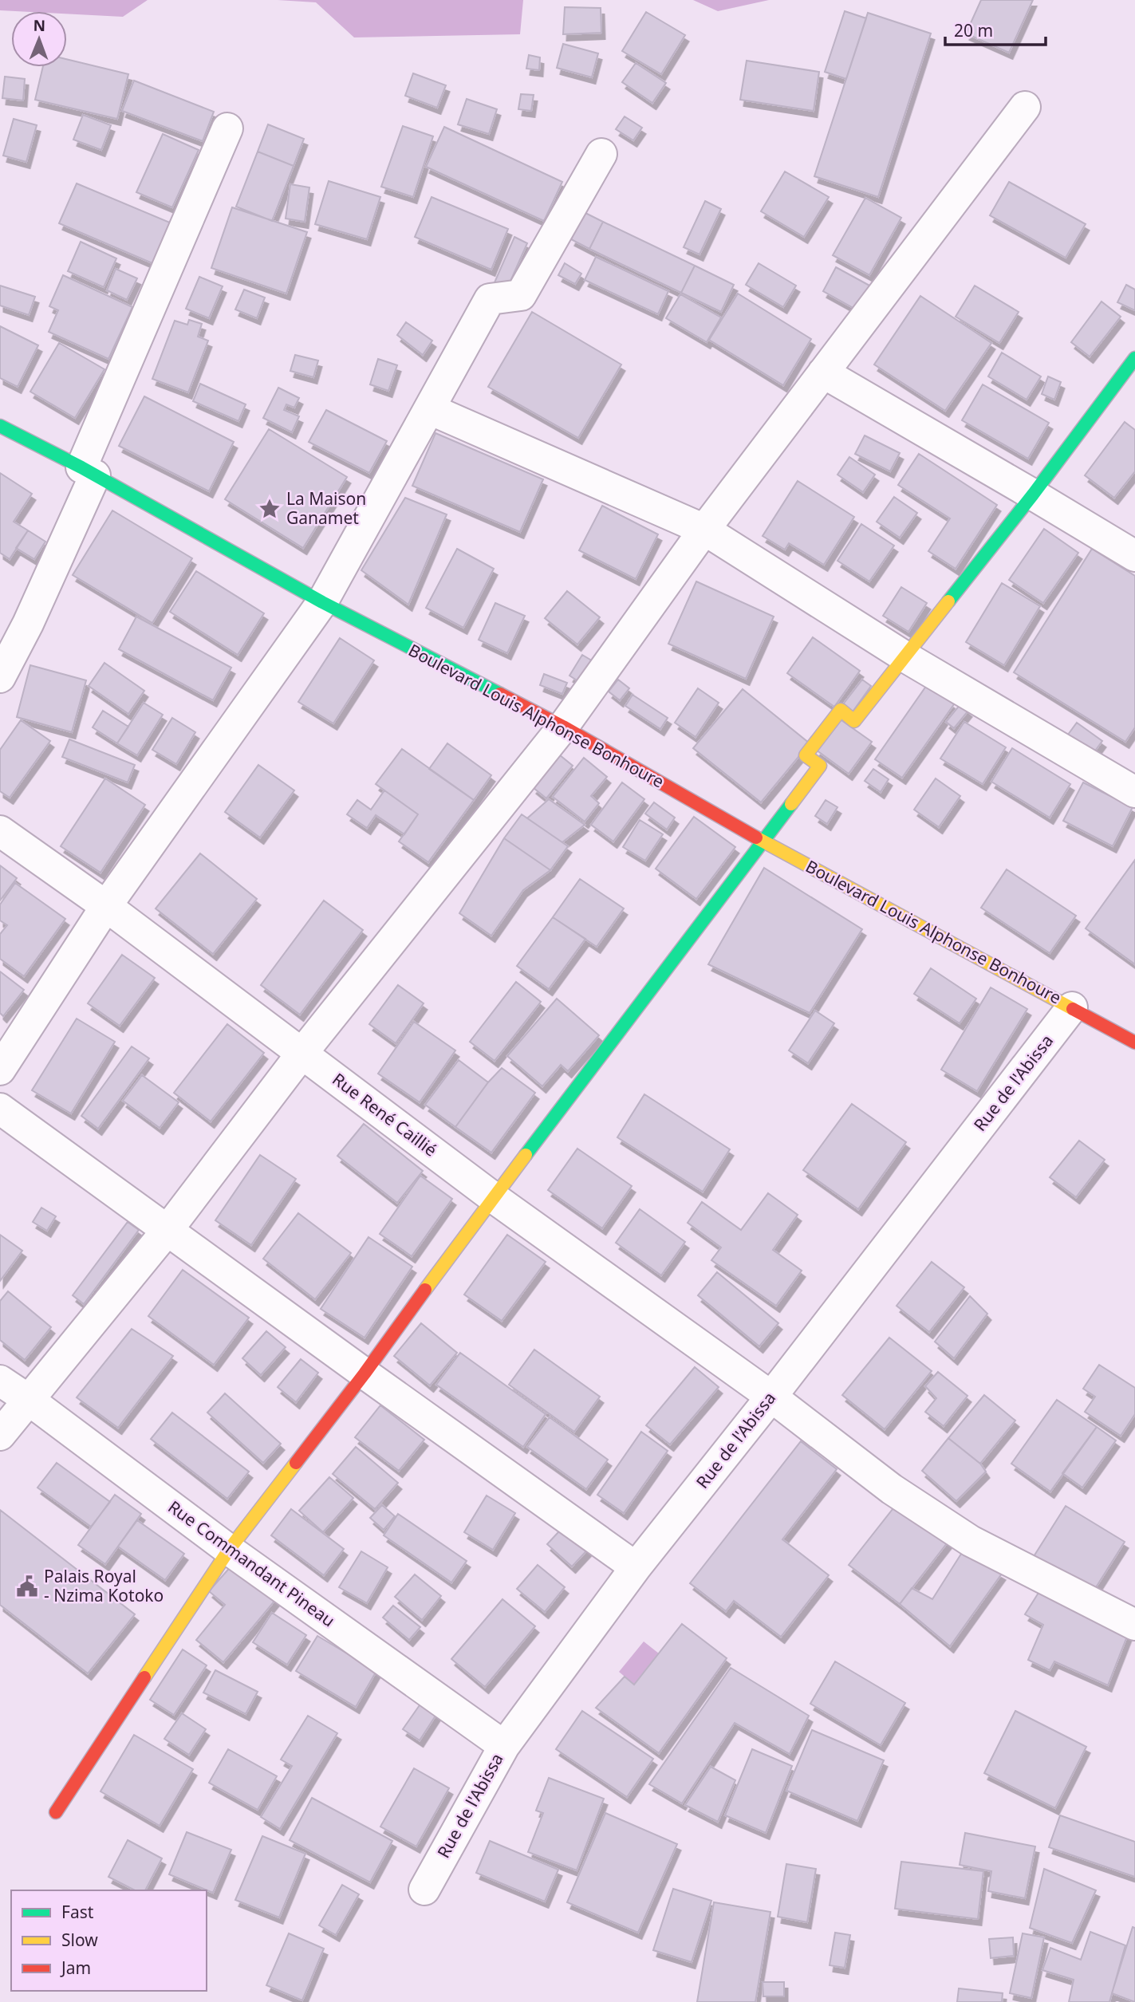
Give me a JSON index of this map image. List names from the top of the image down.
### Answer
{
  "streets": {
    "street": [
      "Boulevard Louis Alphonse Bonhoure",
      "Rue de l'Abissa",
      "Rue René Caillié",
      "Rue Commandant Pineau"
    ]
  },
  "crossings": [
    ["Boulevard Louis Alphonse Bonhoure", "Rue de l'Abissa"],
    ["Rue de l'Abissa", "Rue René Caillié"],
    ["Rue de l'Abissa", "Rue Commandant Pineau"]
  ],
  "places": {
    "place": ["La Maison Ganamet"],
    "public building": ["Palais Royal - Nzima Kotoko"]
  },
  "legend": ["Fast", "Slow", "Jam"],
  "scale_bar": "20 m",
  "north": "top"
}
